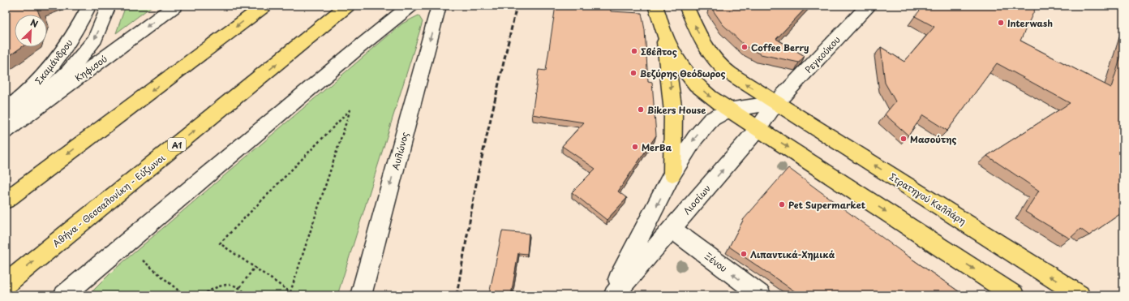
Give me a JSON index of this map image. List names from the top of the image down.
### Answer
{
  "streets": {
    "main road": ["Α1", "Στρατηγού Καλλάρη", "Αθήνα - Θεσσαλονίκη - Εύζωνοι"],
    "street": [
      "Ρεγκούκου",
      "Σκαμάνδρου",
      "Κηφισού",
      "Αυλώνος",
      "Λιοσίων",
      "Ξένου"
    ]
  },
  "crossings": [
    ["Ρεγκούκου", "Στρατηγού Καλλάρη"],
    ["Ρεγκούκου", "Λιοσίων"],
    ["Στρατηγού Καλλάρη", "Λιοσίων"],
    ["Λιοσίων", "Ξένου"]
  ],
  "one_way": ["Αυλώνος", "Ξένου"],
  "places": [
    "Interwash",
    "Coffee Berry",
    "Σβέλτος",
    "Βεζύρης Θεόδωρος",
    "Bikers House",
    "Μασούτης",
    "MerBa",
    "Pet Supermarket",
    "Λιπαντικά-Χημικά"
  ],
  "north": "top right"
}
